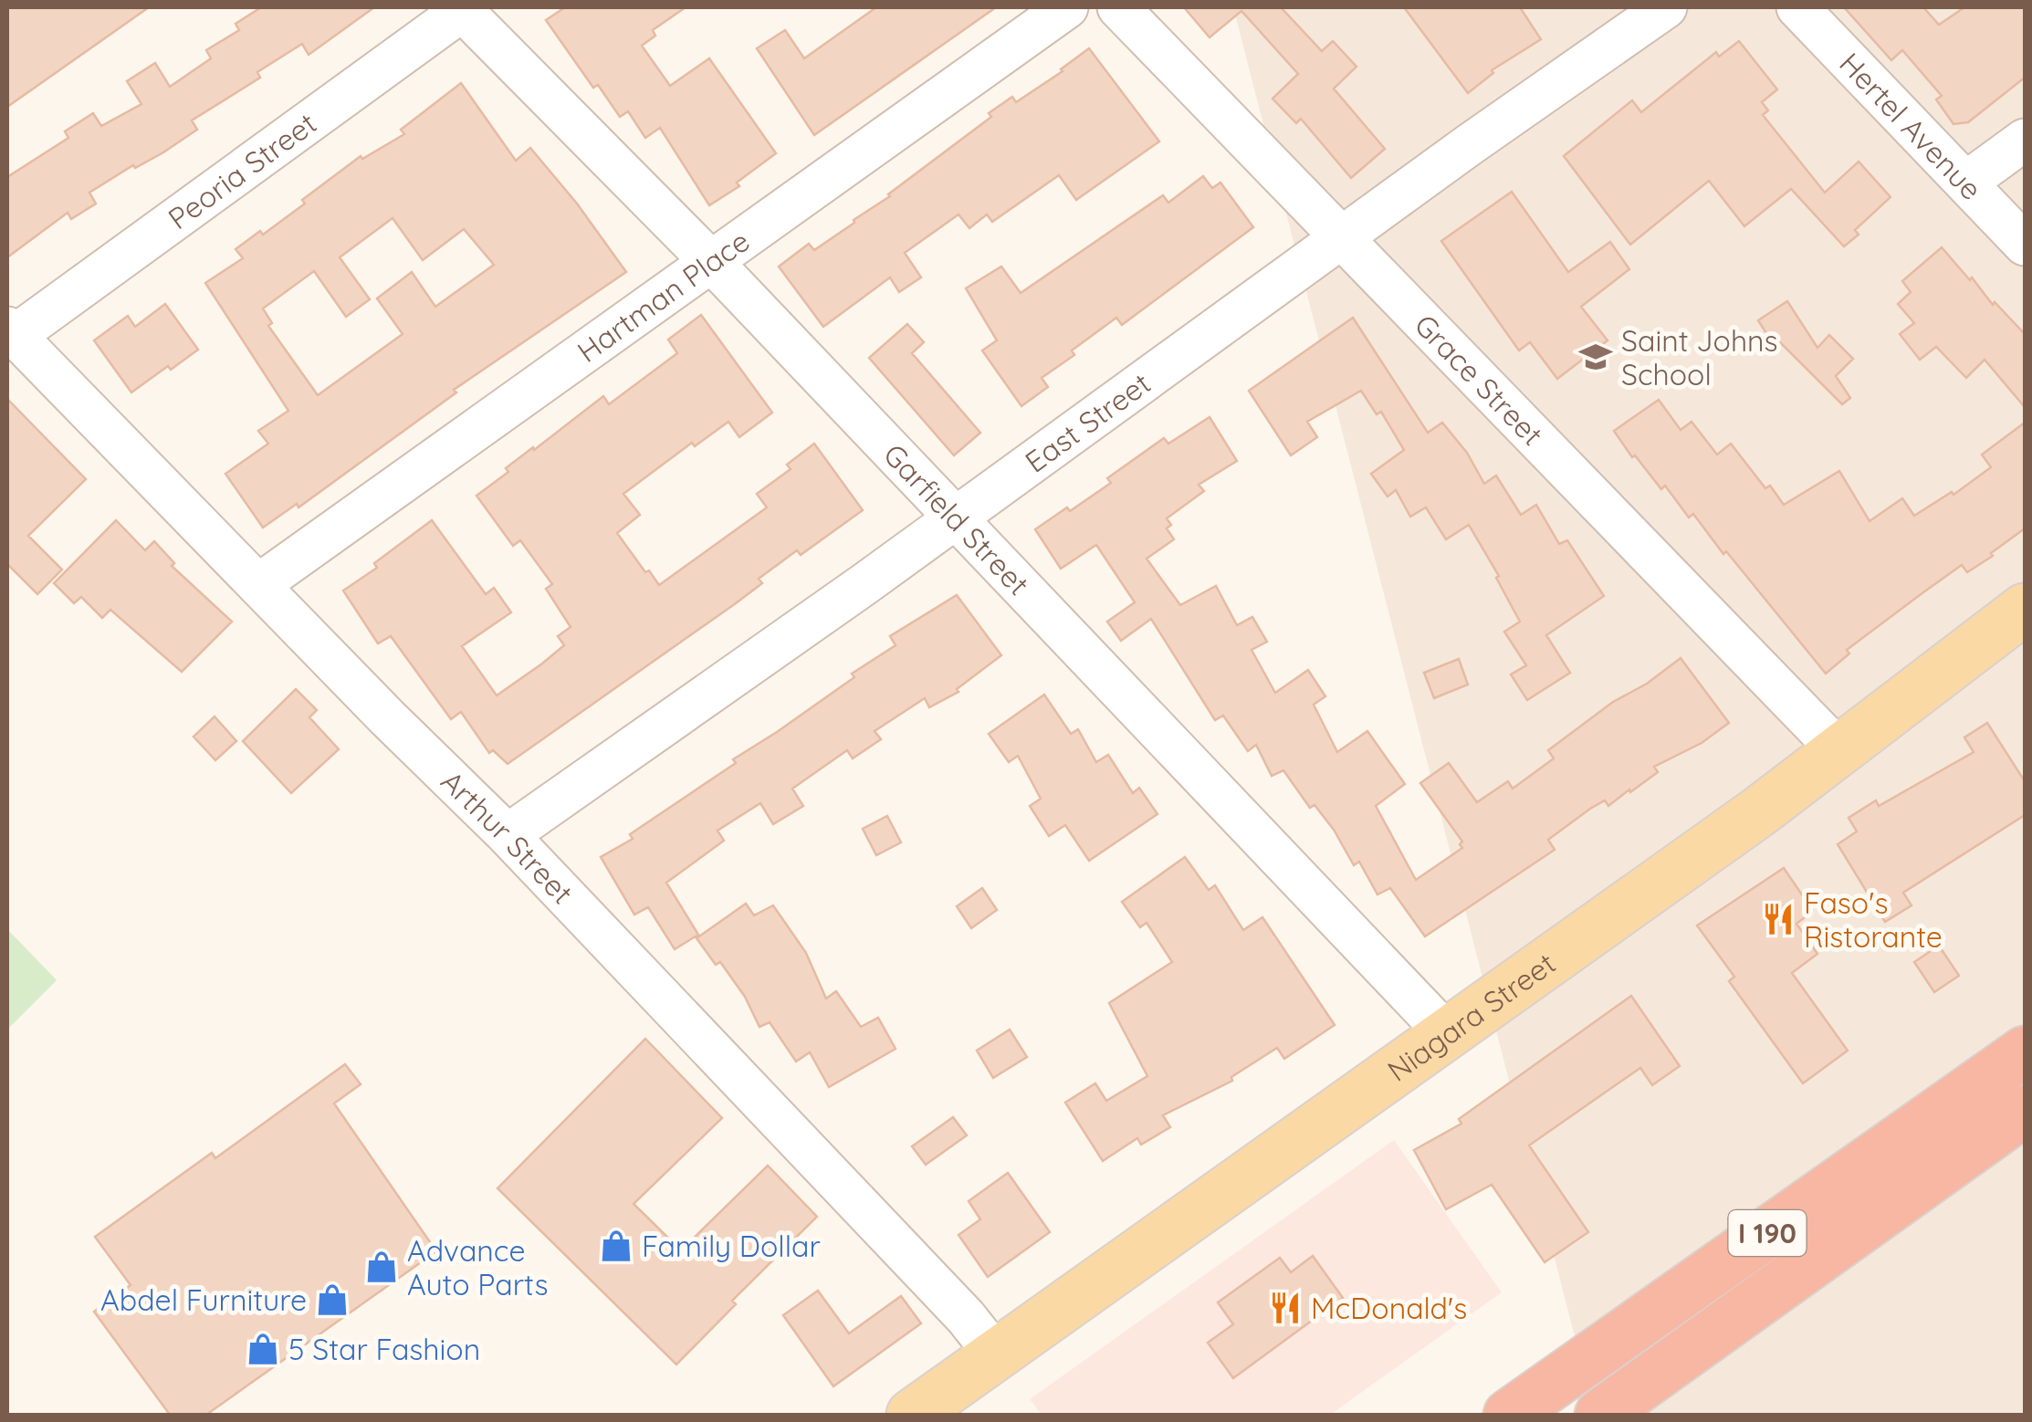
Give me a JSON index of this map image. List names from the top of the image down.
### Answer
{
  "streets": {
    "highway": ["I 190"],
    "main road": ["Niagara Street"],
    "street": [
      "Hertel Avenue",
      "Peoria Street",
      "Hartman Place",
      "Grace Street",
      "East Street",
      "Garfield Street",
      "Arthur Street"
    ]
  },
  "crossings": [
    ["Peoria Street", "Garfield Street"],
    ["Peoria Street", "Arthur Street"],
    ["Hartman Place", "Garfield Street"],
    ["Hartman Place", "Arthur Street"],
    ["Grace Street", "East Street"],
    ["Grace Street", "Niagara Street"],
    ["East Street", "Garfield Street"],
    ["East Street", "Arthur Street"],
    ["Garfield Street", "Niagara Street"],
    ["Arthur Street", "Niagara Street"]
  ],
  "places": {
    "school or university": ["Saint Johns School"],
    "restaurant": ["Faso's Ristorante", "McDonald's"],
    "shop": [
      "Family Dollar",
      "Advance Auto Parts",
      "Abdel Furniture",
      "5 Star Fashion"
    ]
  }
}
